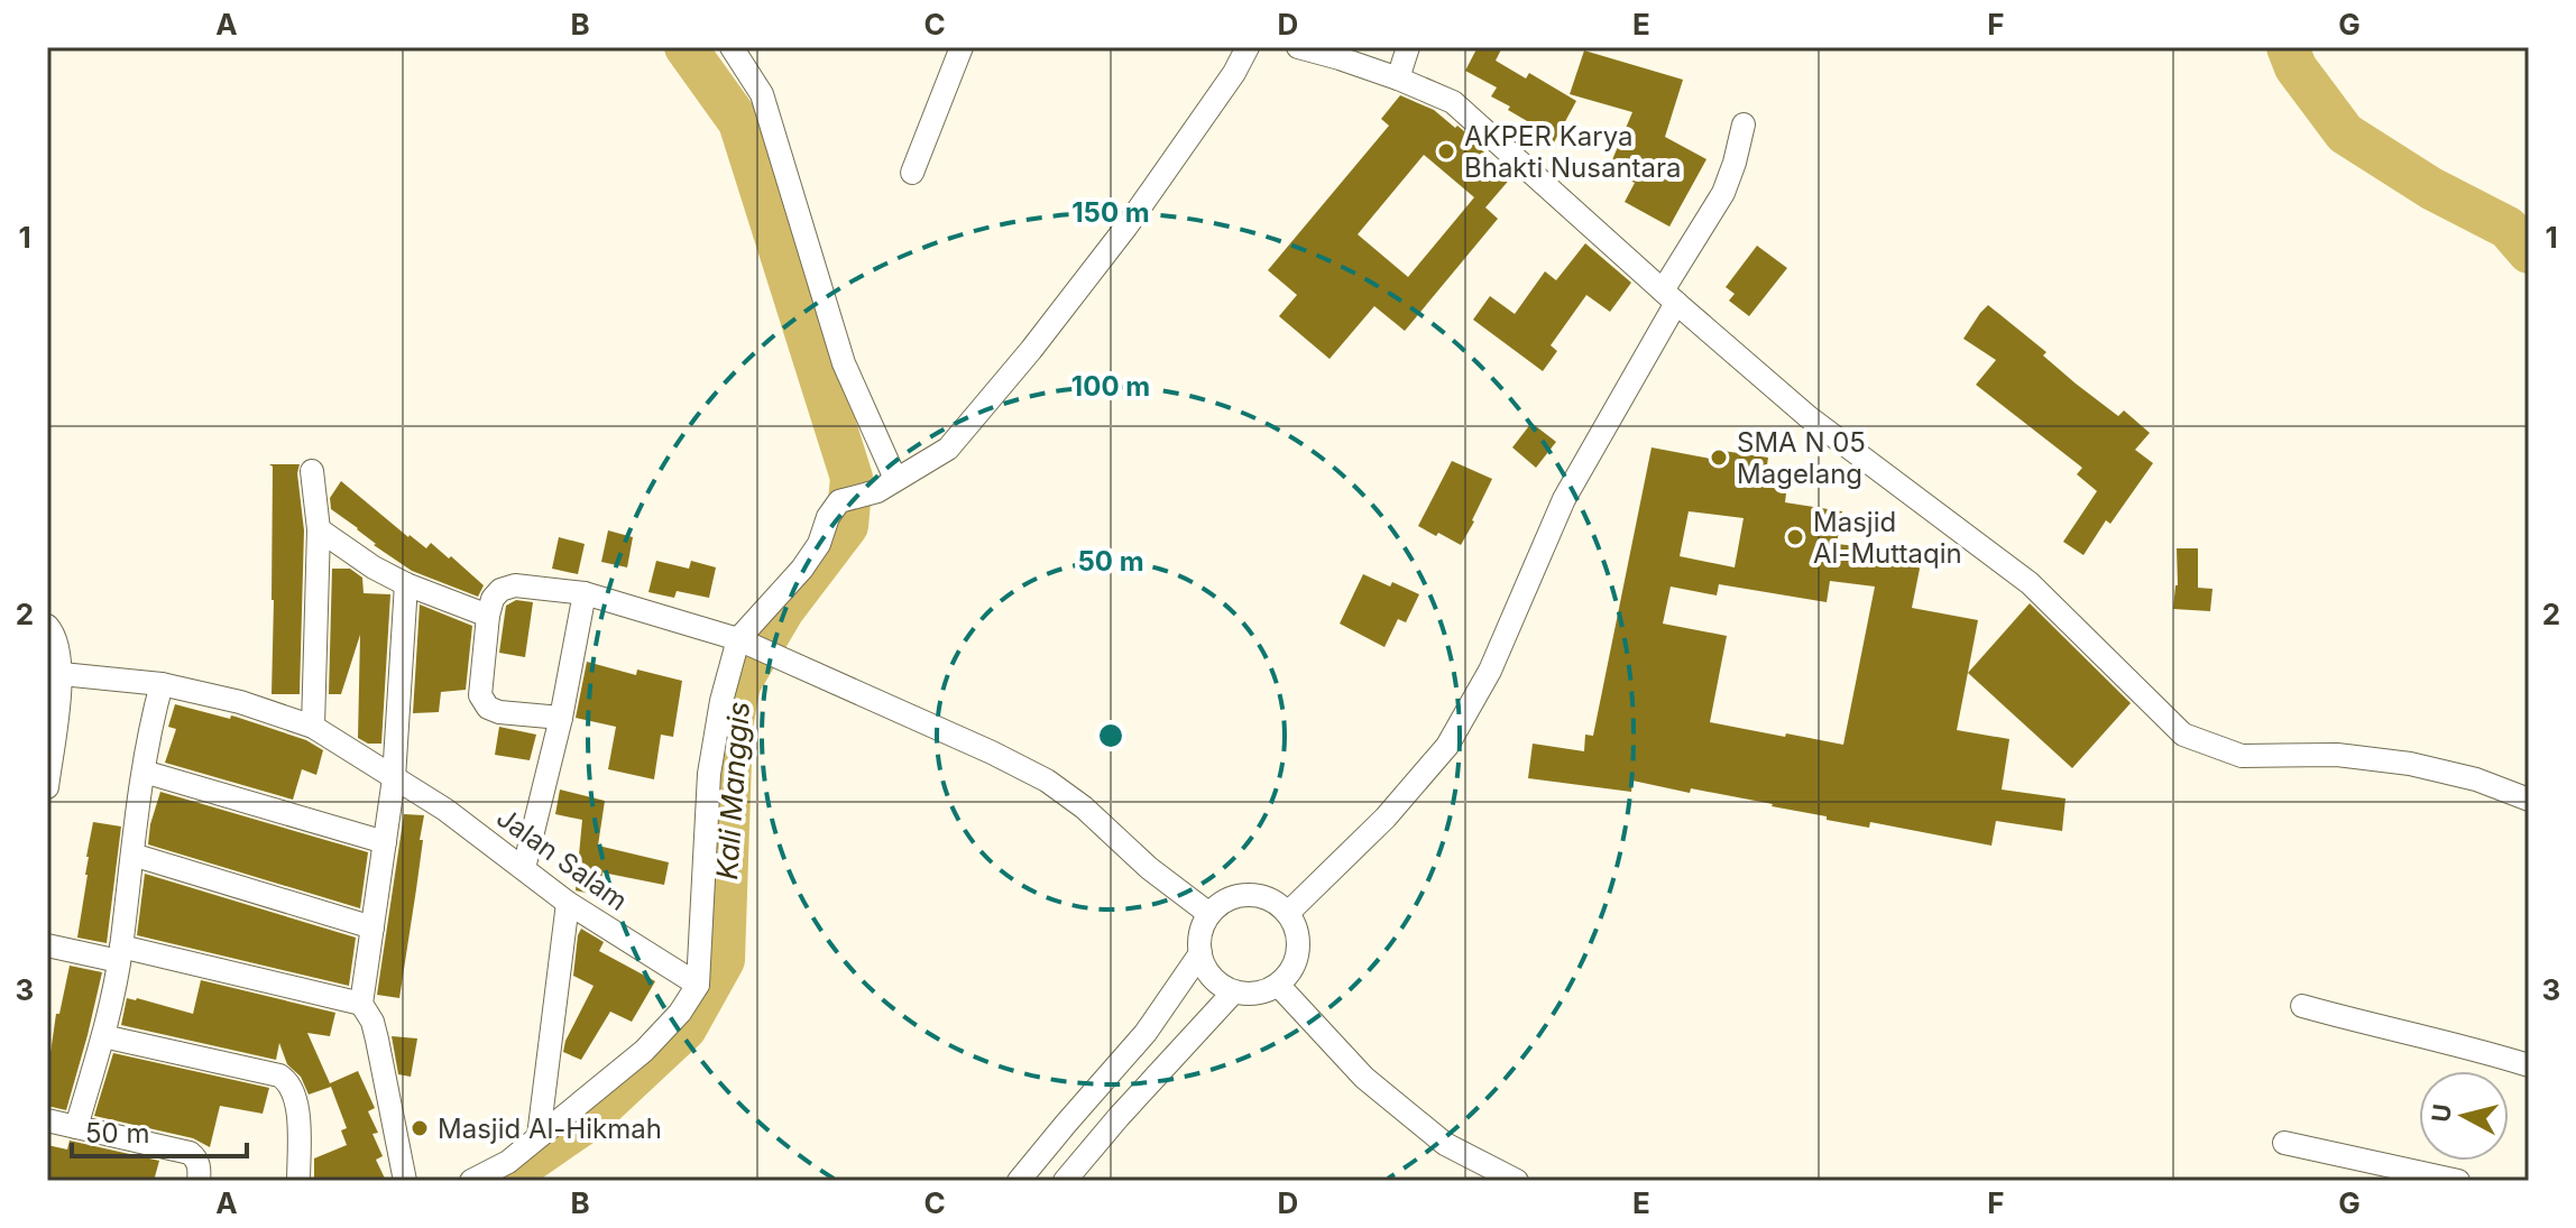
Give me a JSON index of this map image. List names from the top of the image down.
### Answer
{
  "streets": {
    "street": ["Jalan Salam"]
  },
  "water": ["Kali Manggis"],
  "places": [
    "AKPER Karya Bhakti Nusantara",
    "SMA N 05 Magelang",
    "Masjid Al-Muttaqin",
    "Masjid Al-Hikmah"
  ],
  "scale_bar": "50 m",
  "north": "left",
  "grid": {
    "columns": [
      "A",
      "B",
      "C",
      "D",
      "E",
      "F",
      "G"
    ],
    "rows": ["1", "2", "3"]
  },
  "rings": ["150 m", "100 m", "50 m"]
}
